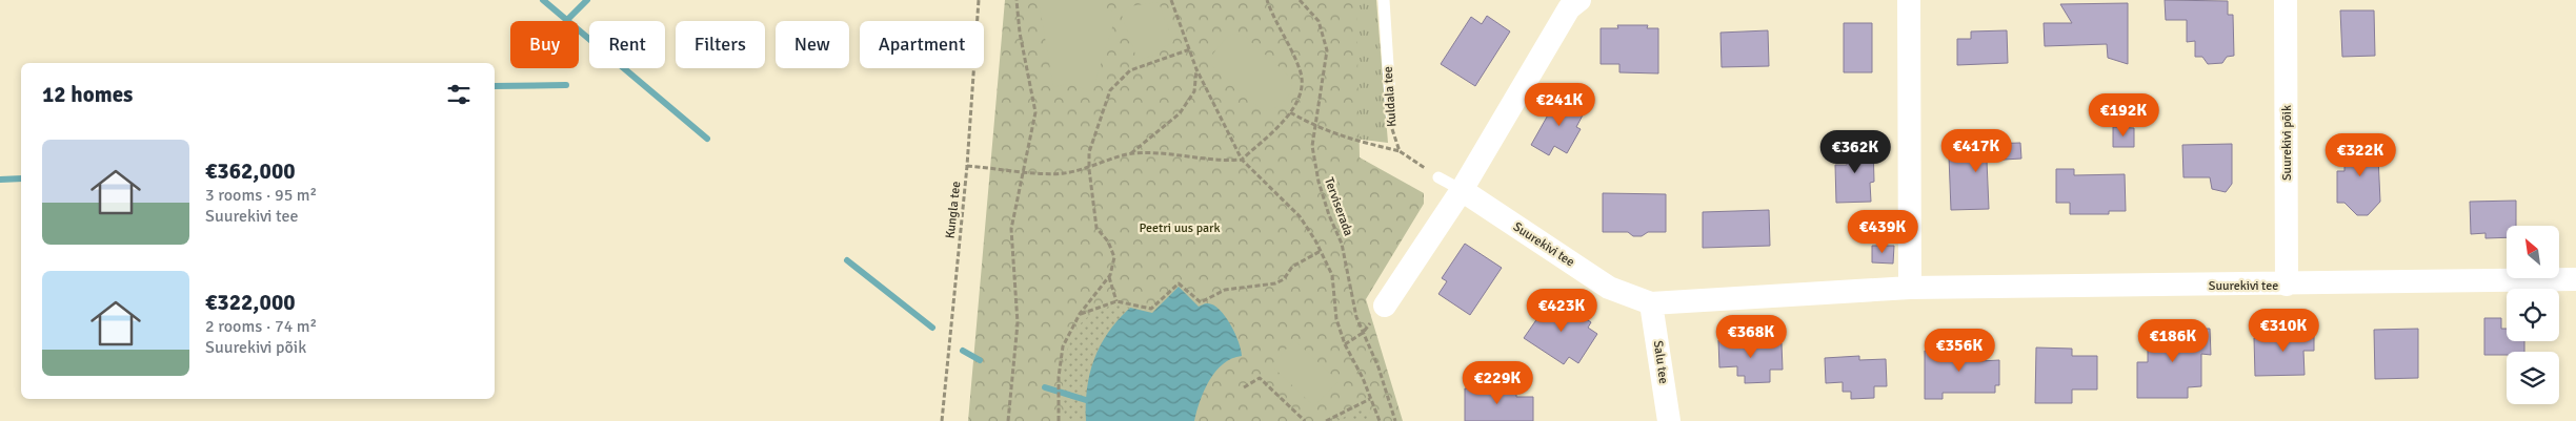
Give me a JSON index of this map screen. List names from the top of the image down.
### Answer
{
  "streets": {
    "street": ["Suurekivi põik", "Suurekivi tee", "Salu tee"],
    "lane": ["Kuldala tee"],
    "path": ["Terviserada", "Kungla tee"]
  },
  "crossings": [
    ["Suurekivi põik", "Suurekivi tee"],
    ["Suurekivi tee", "Salu tee"]
  ],
  "parks": ["Peetri uus park"],
  "north": "top left",
  "page": {
    "chip": [
      "Buy",
      "Rent",
      "Filters",
      "New",
      "Apartment"
    ],
    "heading": "12 homes",
    "price": [
      "€241K",
      "€192K",
      "€417K",
      "€362K",
      "€322K",
      "€439K",
      "€423K",
      "€310K",
      "€368K",
      "€186K",
      "€356K",
      "€229K"
    ],
    "list": [
      {
        "name": "€362,000",
        "note": "3 rooms · 95 m² · Suurekivi tee"
      },
      {
        "name": "€322,000",
        "note": "2 rooms · 74 m² · Suurekivi põik"
      }
    ]
  }
}
